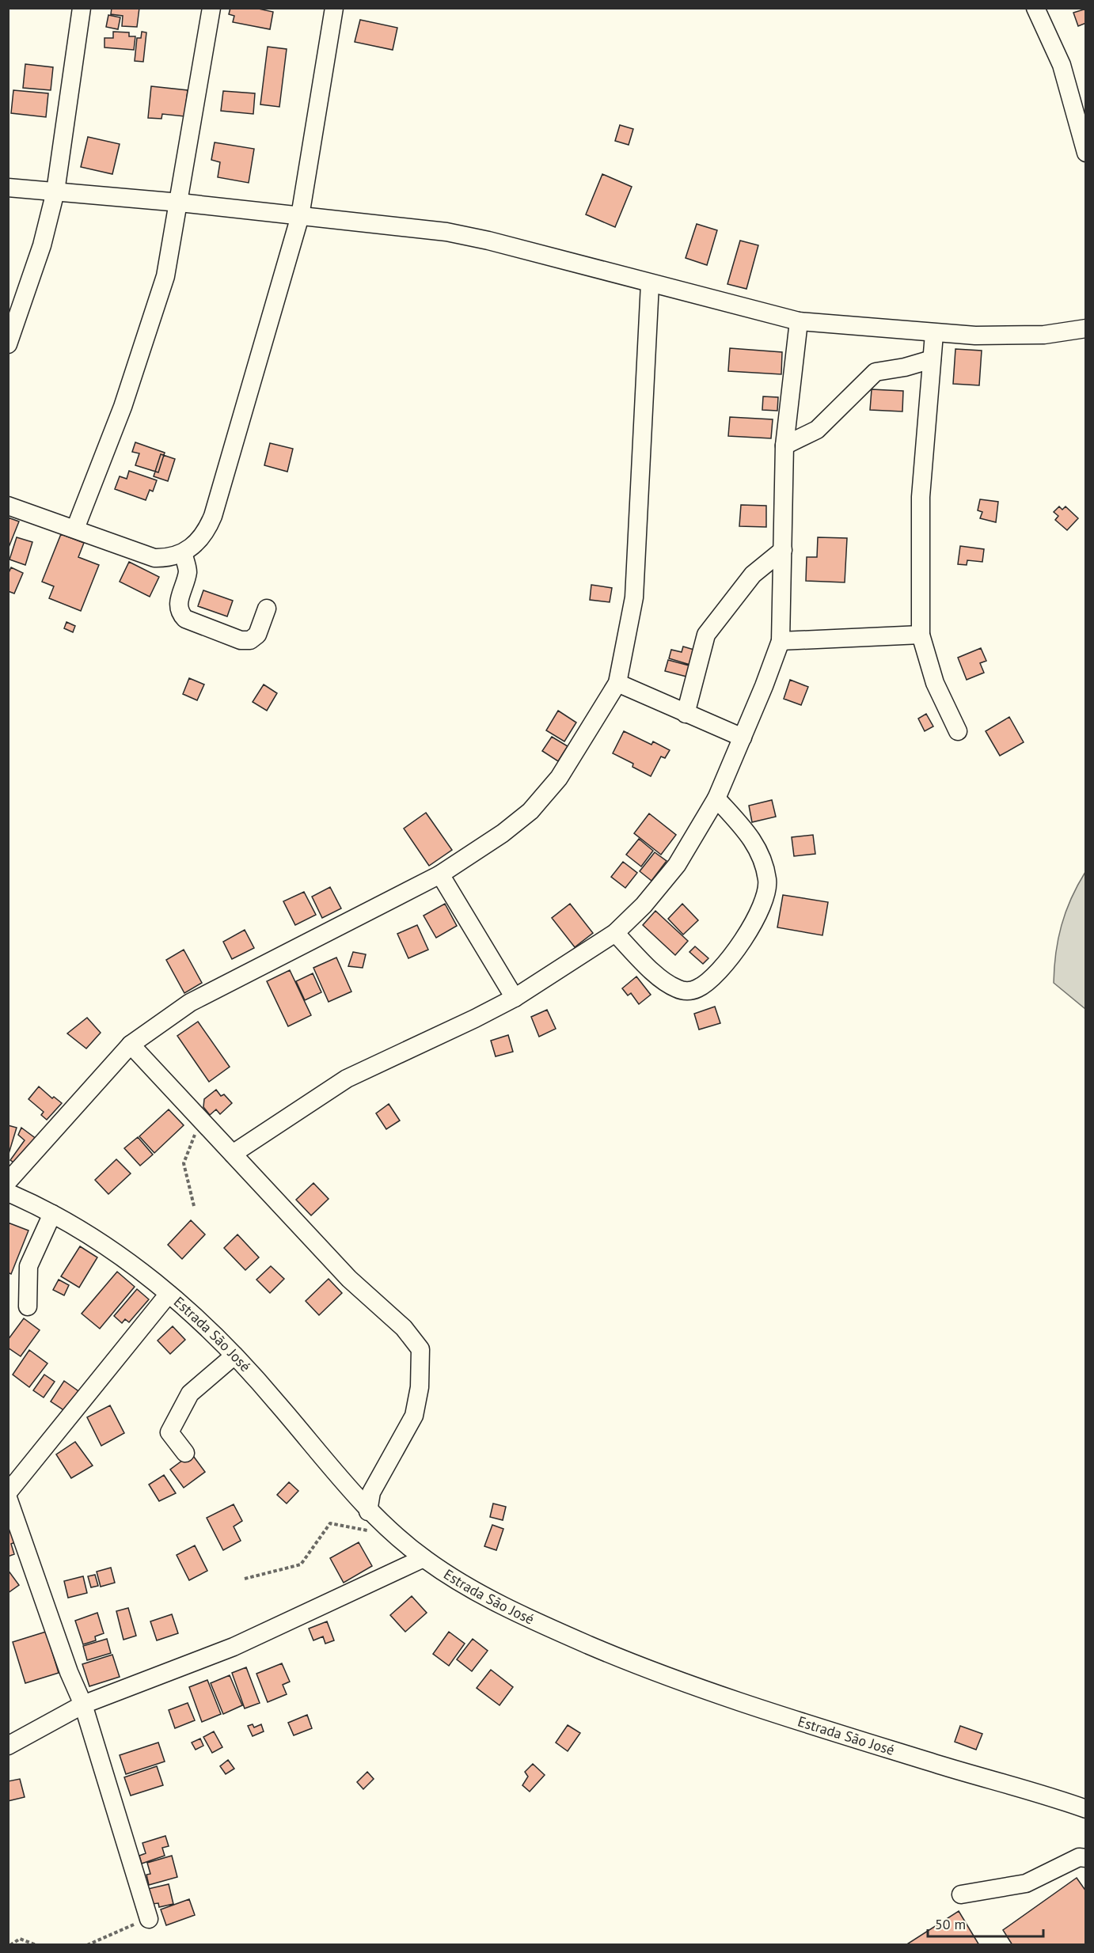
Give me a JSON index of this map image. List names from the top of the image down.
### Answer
{
  "streets": {
    "street": ["Estrada São José"]
  },
  "scale_bar": "50 m"
}
